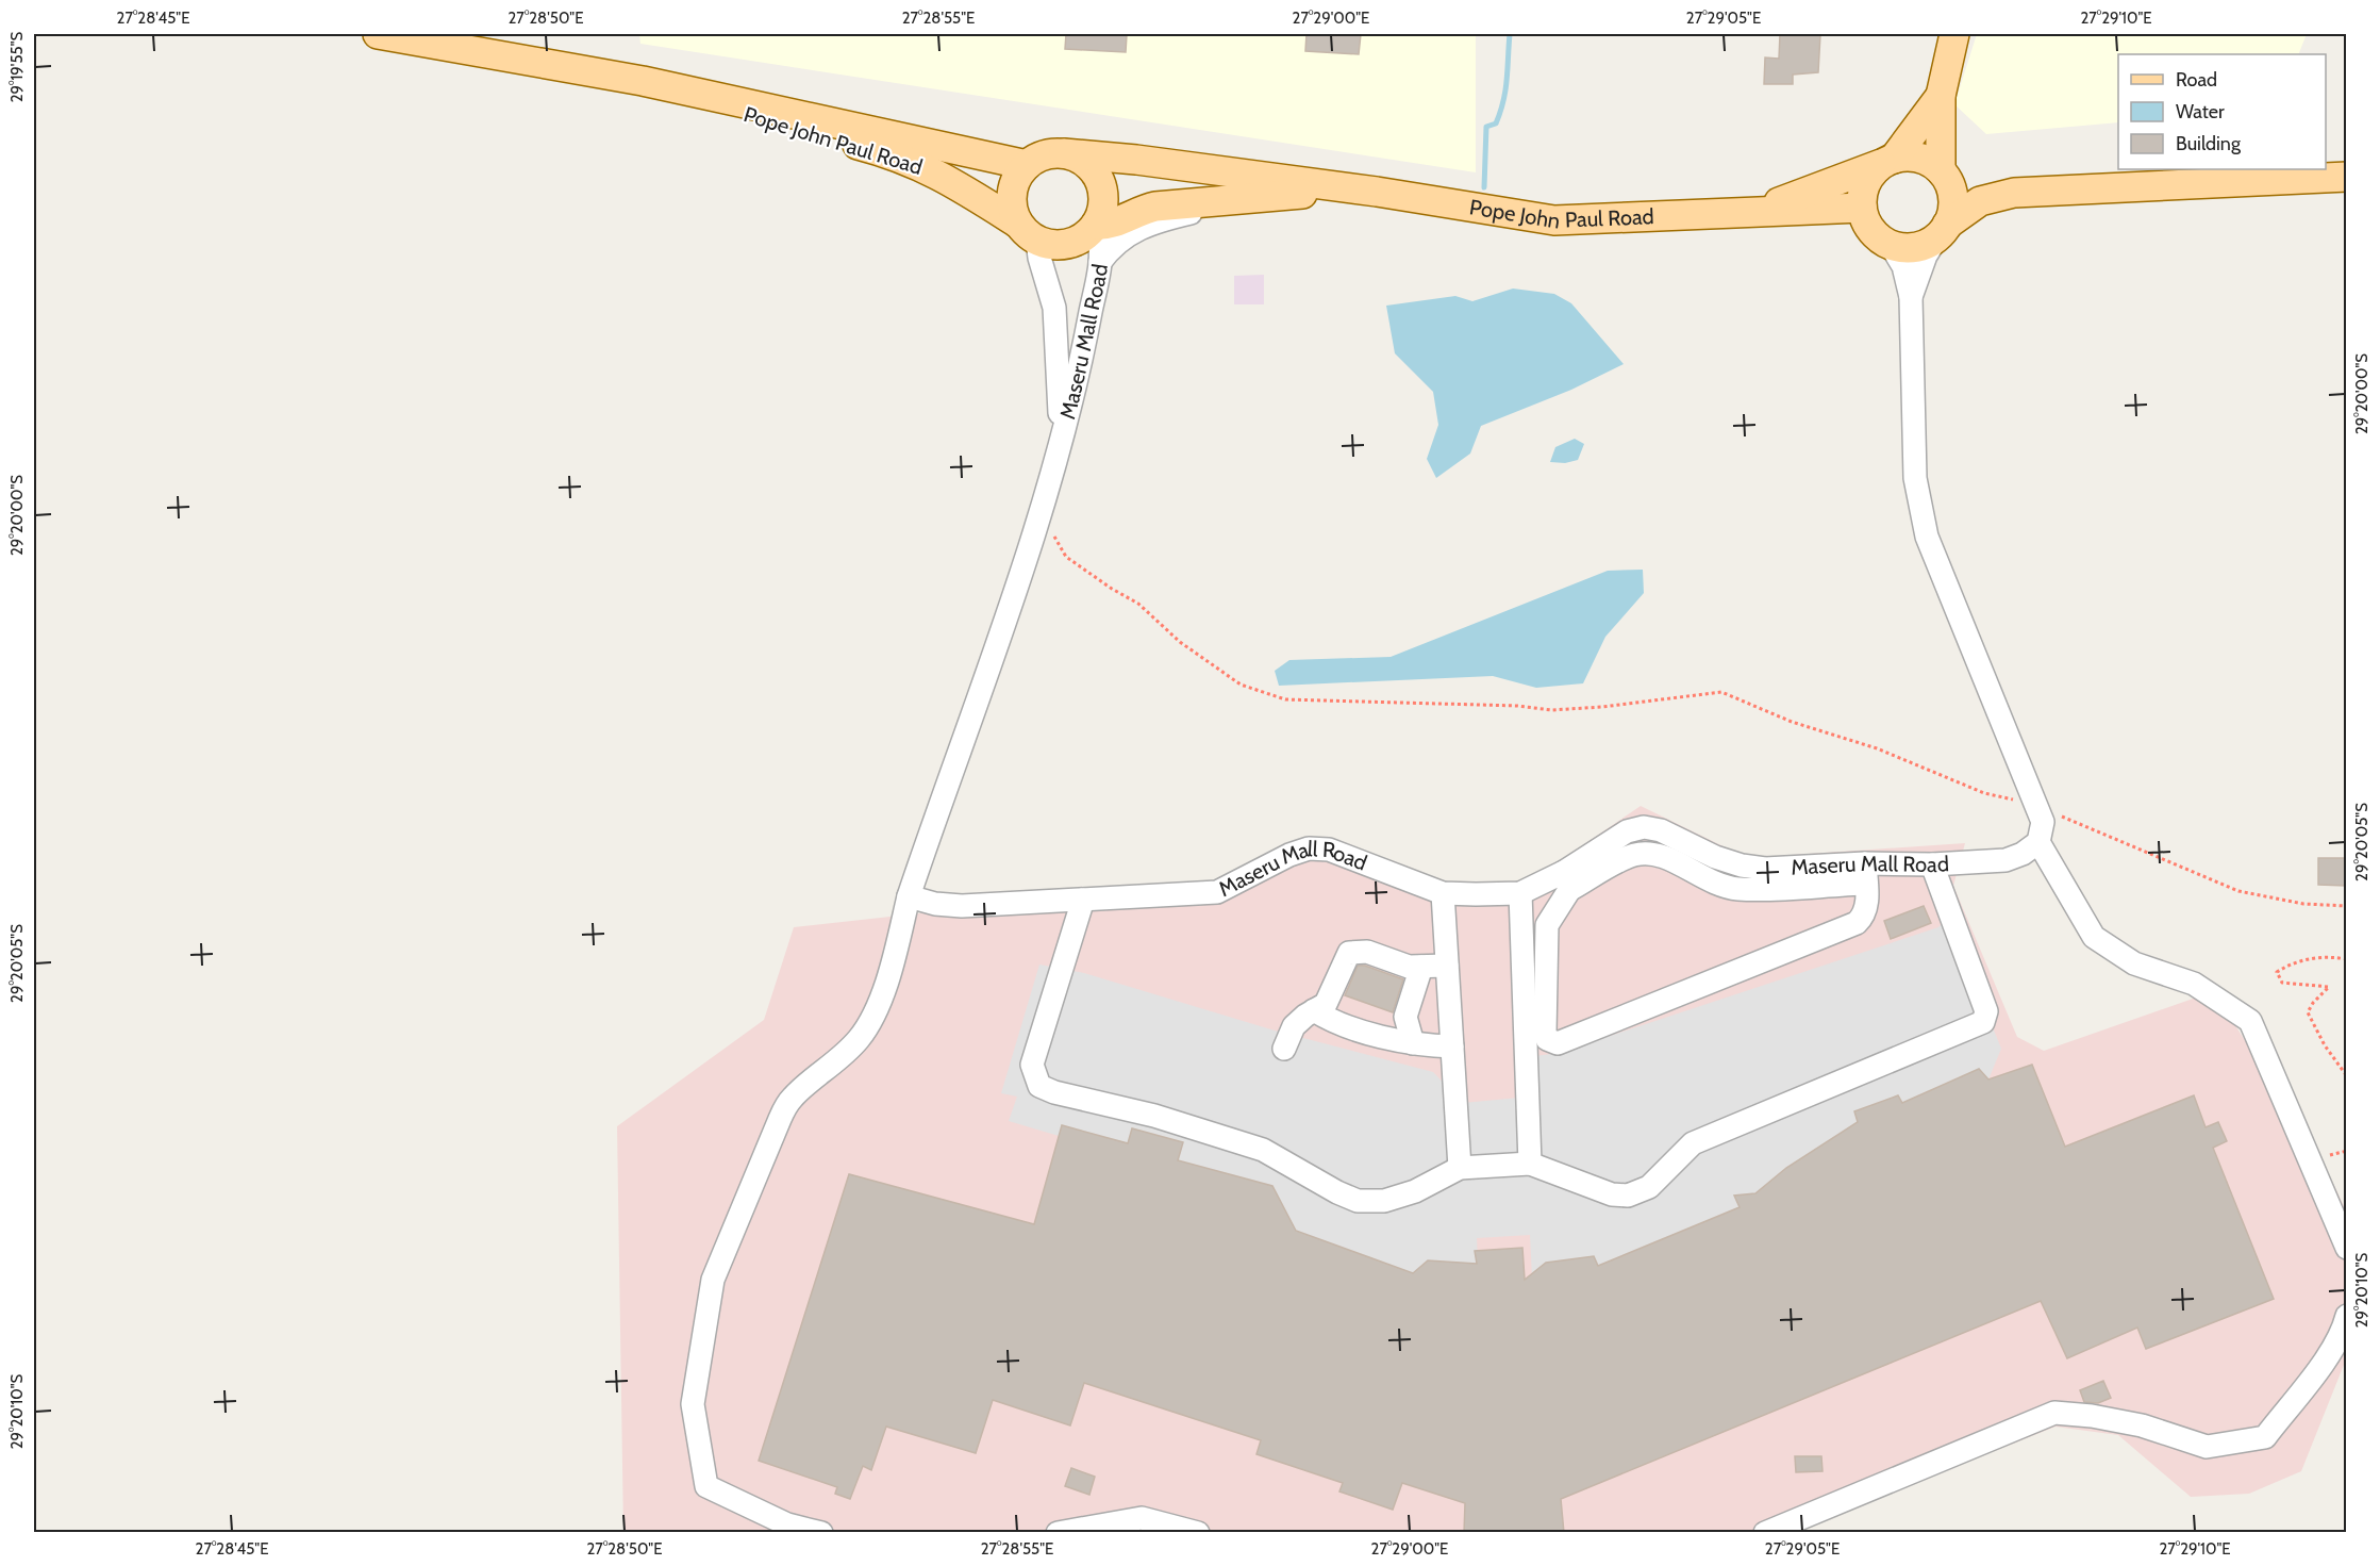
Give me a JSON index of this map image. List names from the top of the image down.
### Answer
{
  "streets": {
    "main road": ["Pope John Paul Road"],
    "street": ["Maseru Mall Road"]
  },
  "crossings": [
    ["Pope John Paul Road", "Maseru Mall Road"]
  ],
  "legend": ["Road", "Water", "Building"],
  "coordinates": [
    "27°28'45\"E",
    "27°28'50\"E",
    "27°28'55\"E",
    "27°29'00\"E",
    "27°29'05\"E",
    "27°29'10\"E",
    "29°19'55\"S",
    "29°20'00\"S",
    "29°20'05\"S",
    "29°20'10\"S"
  ]
}
